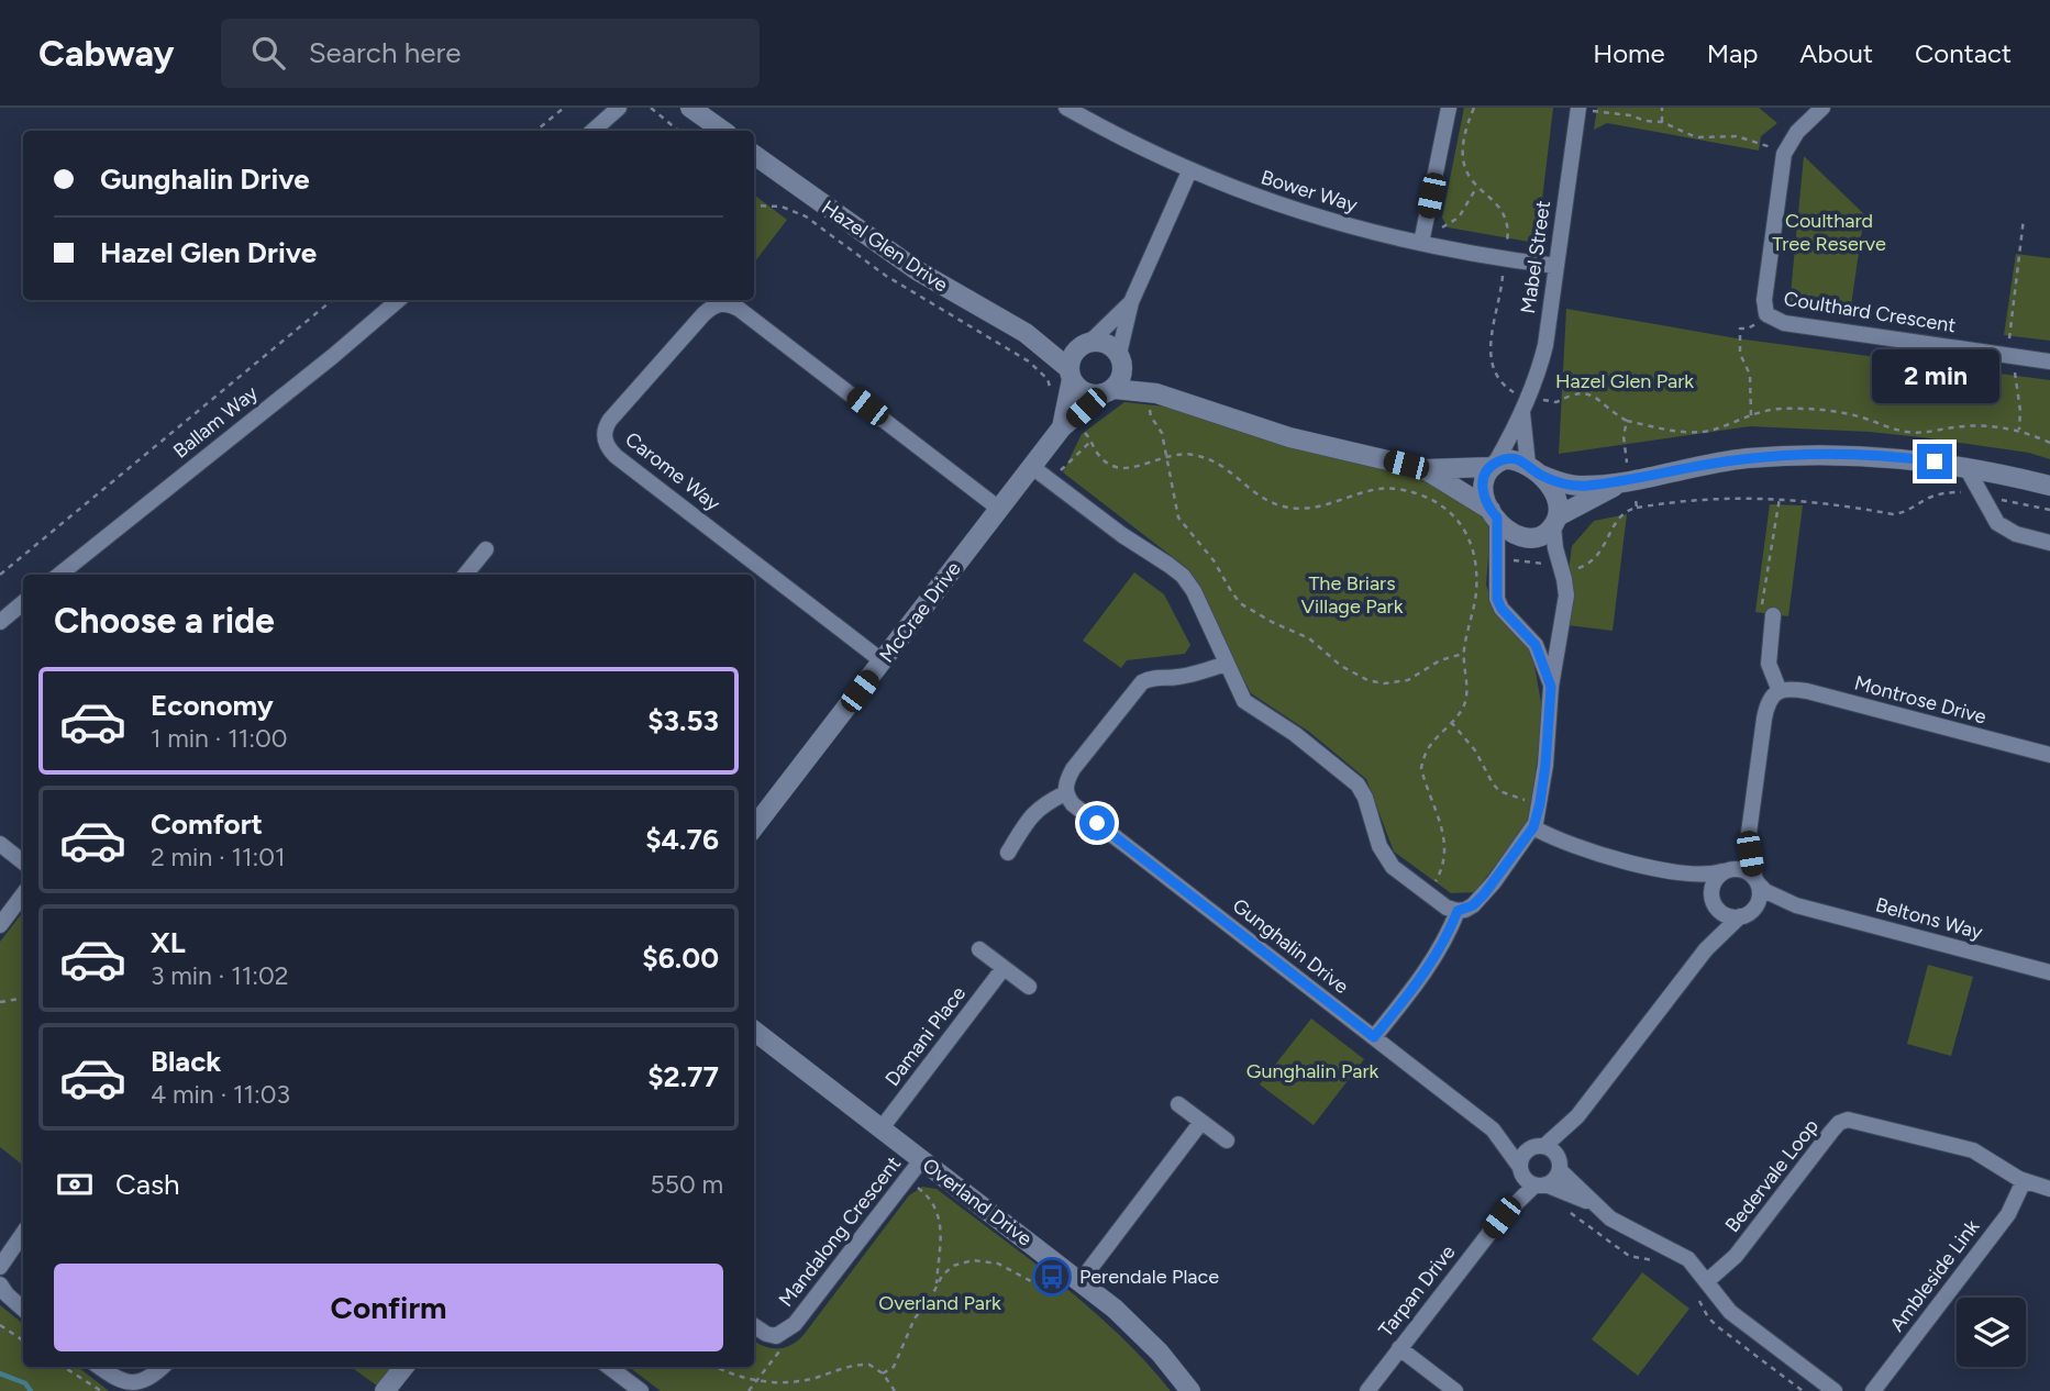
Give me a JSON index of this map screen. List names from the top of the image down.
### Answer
{
  "streets": {
    "street": [
      "Bower Way",
      "Hazel Glen Drive",
      "Mabel Street",
      "Coulthard Crescent",
      "Ballam Way",
      "Carome Way",
      "McCrae Drive",
      "Montrose Drive",
      "Beltons Way",
      "Gunghalin Drive",
      "Damani Place",
      "Bedervale Loop",
      "Overland Drive",
      "Mandalong Crescent",
      "Ambleside Link",
      "Tarpan Drive"
    ]
  },
  "crossings": [
    ["Bower Way", "Mabel Street"],
    ["Hazel Glen Drive", "McCrae Drive"],
    ["Carome Way", "McCrae Drive"],
    ["Gunghalin Drive", "Tarpan Drive"],
    ["Damani Place", "Overland Drive"],
    ["Bedervale Loop", "Ambleside Link"],
    ["Overland Drive", "Mandalong Crescent"]
  ],
  "parks": [
    "Coulthard Tree Reserve",
    "Hazel Glen Park",
    "The Briars Village Park",
    "Gunghalin Park",
    "Overland Park"
  ],
  "places": {
    "bus stop": ["Perendale Place"]
  },
  "page": {
    "header": "Cabway",
    "search": "Search here",
    "nav": [
      "Home",
      "Map",
      "About",
      "Contact"
    ],
    "banner": ["Gunghalin Drive", "Hazel Glen Drive"],
    "bubble": "2 min",
    "heading": "Choose a ride",
    "list": [
      {
        "name": "Economy",
        "note": "1 min · 11:00",
        "value": "$3.53"
      },
      {
        "name": "Comfort",
        "note": "2 min · 11:01",
        "value": "$4.76"
      },
      {
        "name": "XL",
        "note": "3 min · 11:02",
        "value": "$6.00"
      },
      {
        "name": "Black",
        "note": "4 min · 11:03",
        "value": "$2.77"
      }
    ],
    "pay": ["Cash", "550 m"],
    "buttons": "Confirm"
  }
}
